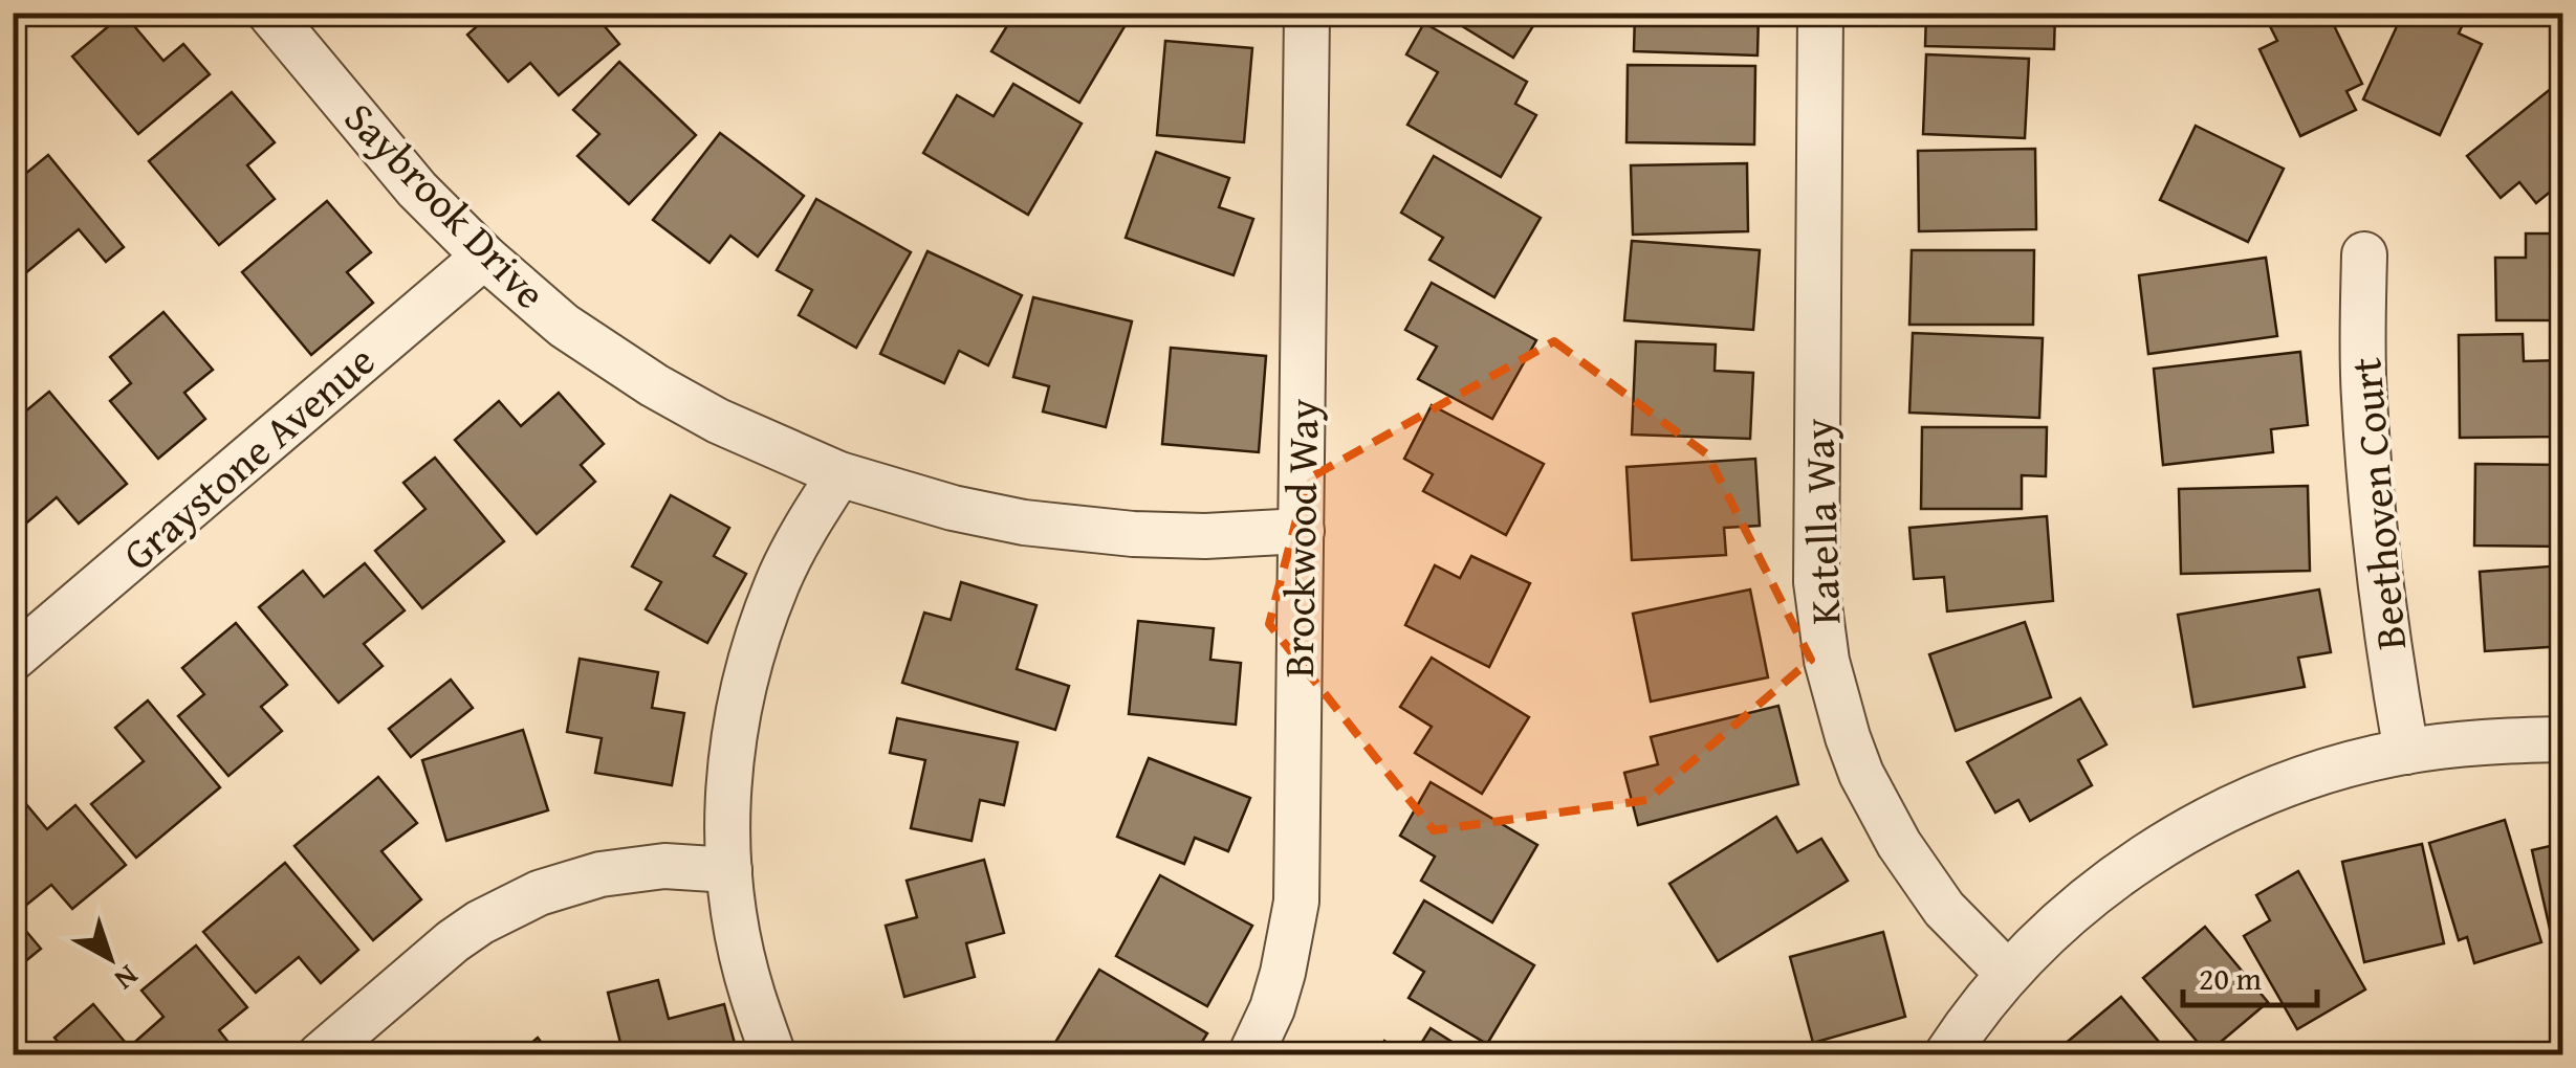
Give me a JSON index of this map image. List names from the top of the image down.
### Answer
{
  "streets": {
    "street": [
      "Saybrook Drive",
      "Graystone Avenue",
      "Beethoven Court",
      "Katella Way",
      "Brockwood Way"
    ]
  },
  "crossings": [
    ["Saybrook Drive", "Graystone Avenue"],
    ["Saybrook Drive", "Brockwood Way"]
  ],
  "scale_bar": "20 m",
  "north": "bottom right"
}
